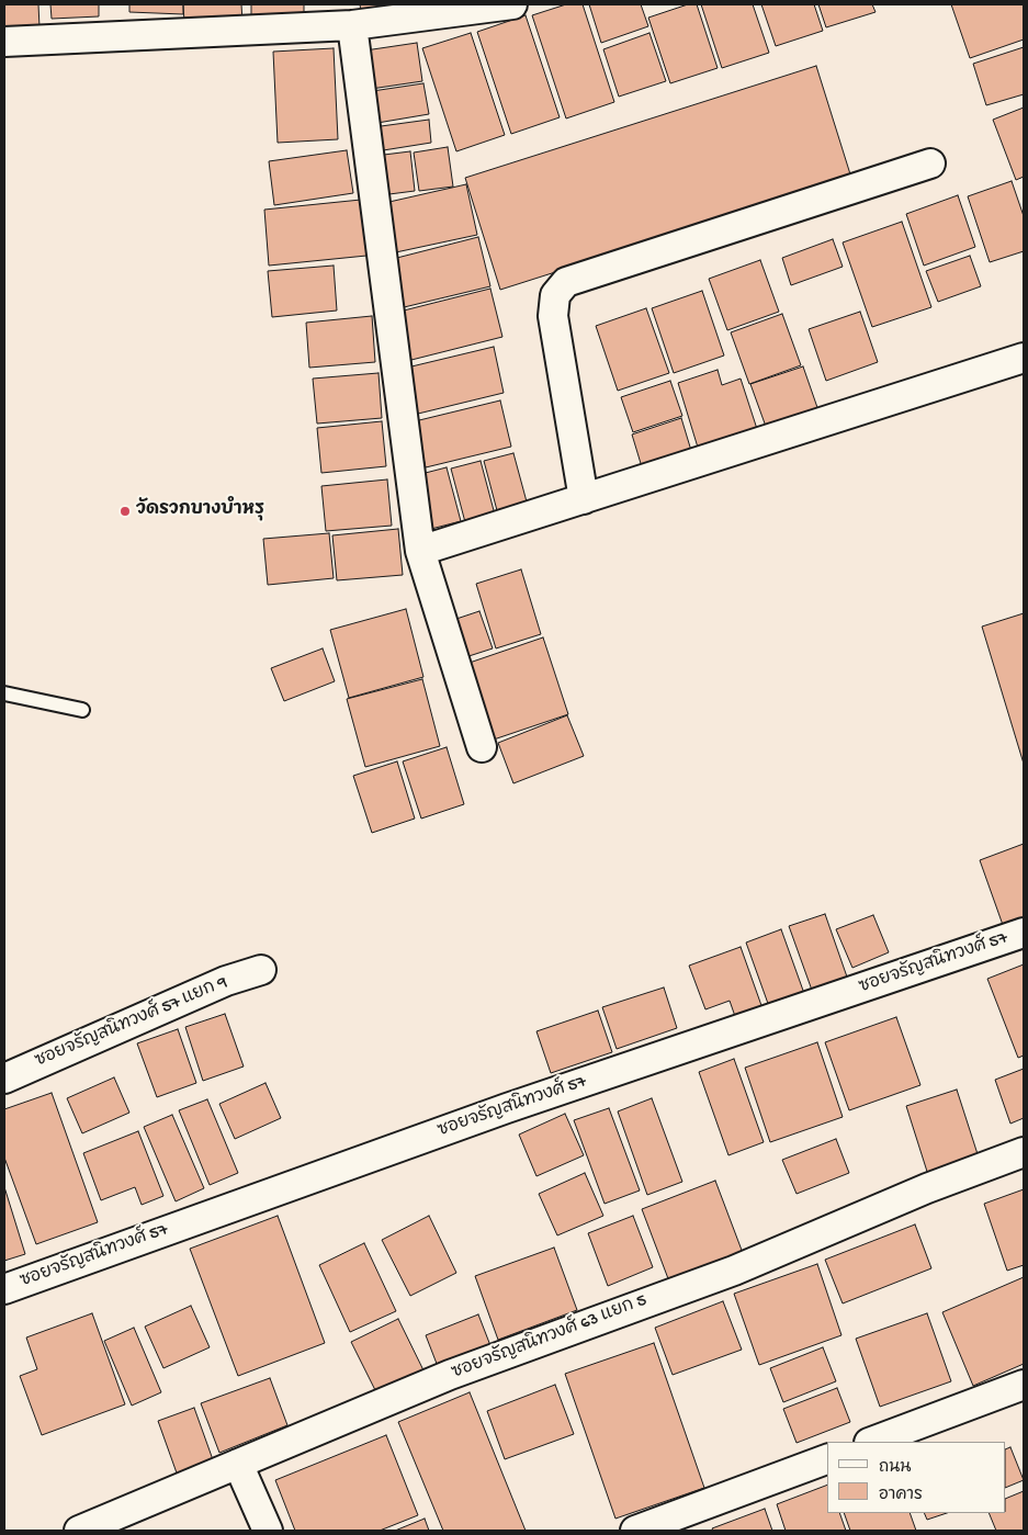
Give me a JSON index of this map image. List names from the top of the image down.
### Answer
{
  "streets": {
    "street": ["ซอยจรัญสนิทวงศ์ 57", "ซอยจรัญสนิทวงศ์ 57 แยก 9", "ซอยจรัญสนิทวงศ์ 63 แยก 5"]
  },
  "places": ["วัดรวกบางบำหรุ"],
  "legend": ["ถนน", "อาคาร"]
}
